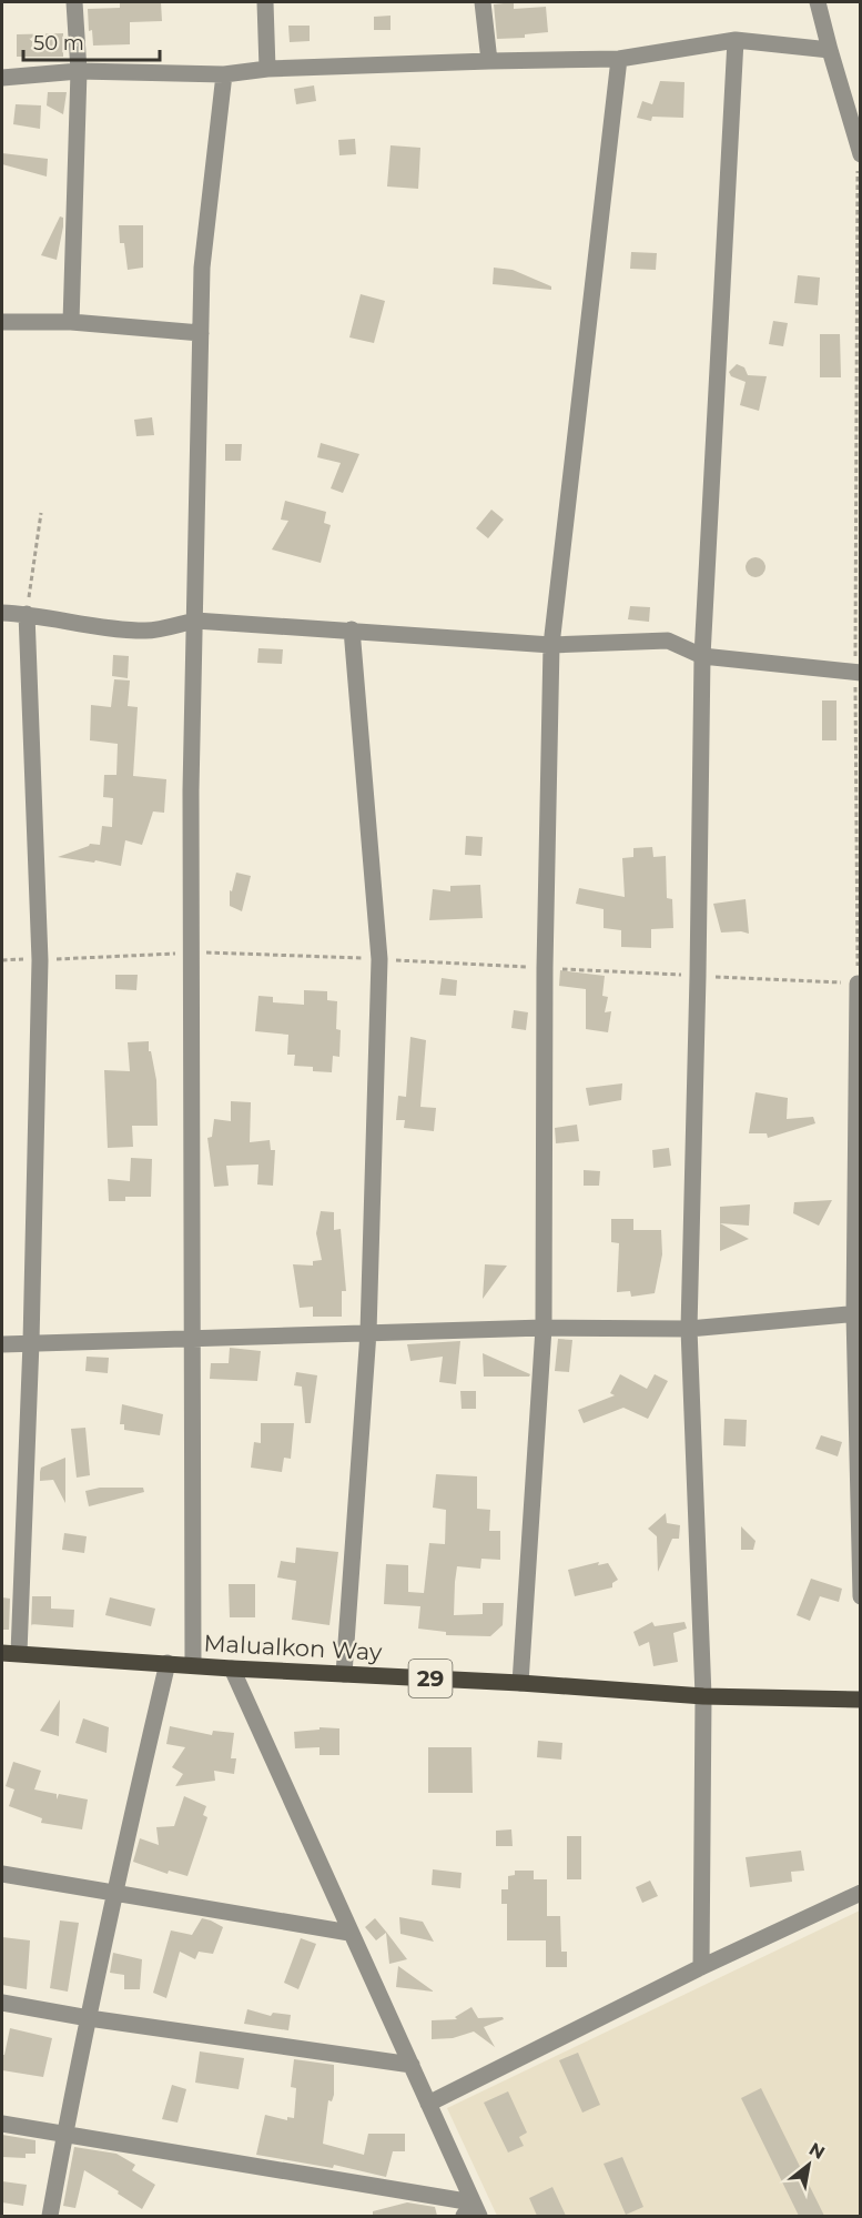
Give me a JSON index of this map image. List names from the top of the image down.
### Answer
{
  "streets": {
    "main road": ["Malualkon Way", "29"]
  },
  "scale_bar": "50 m",
  "north": "top right"
}
